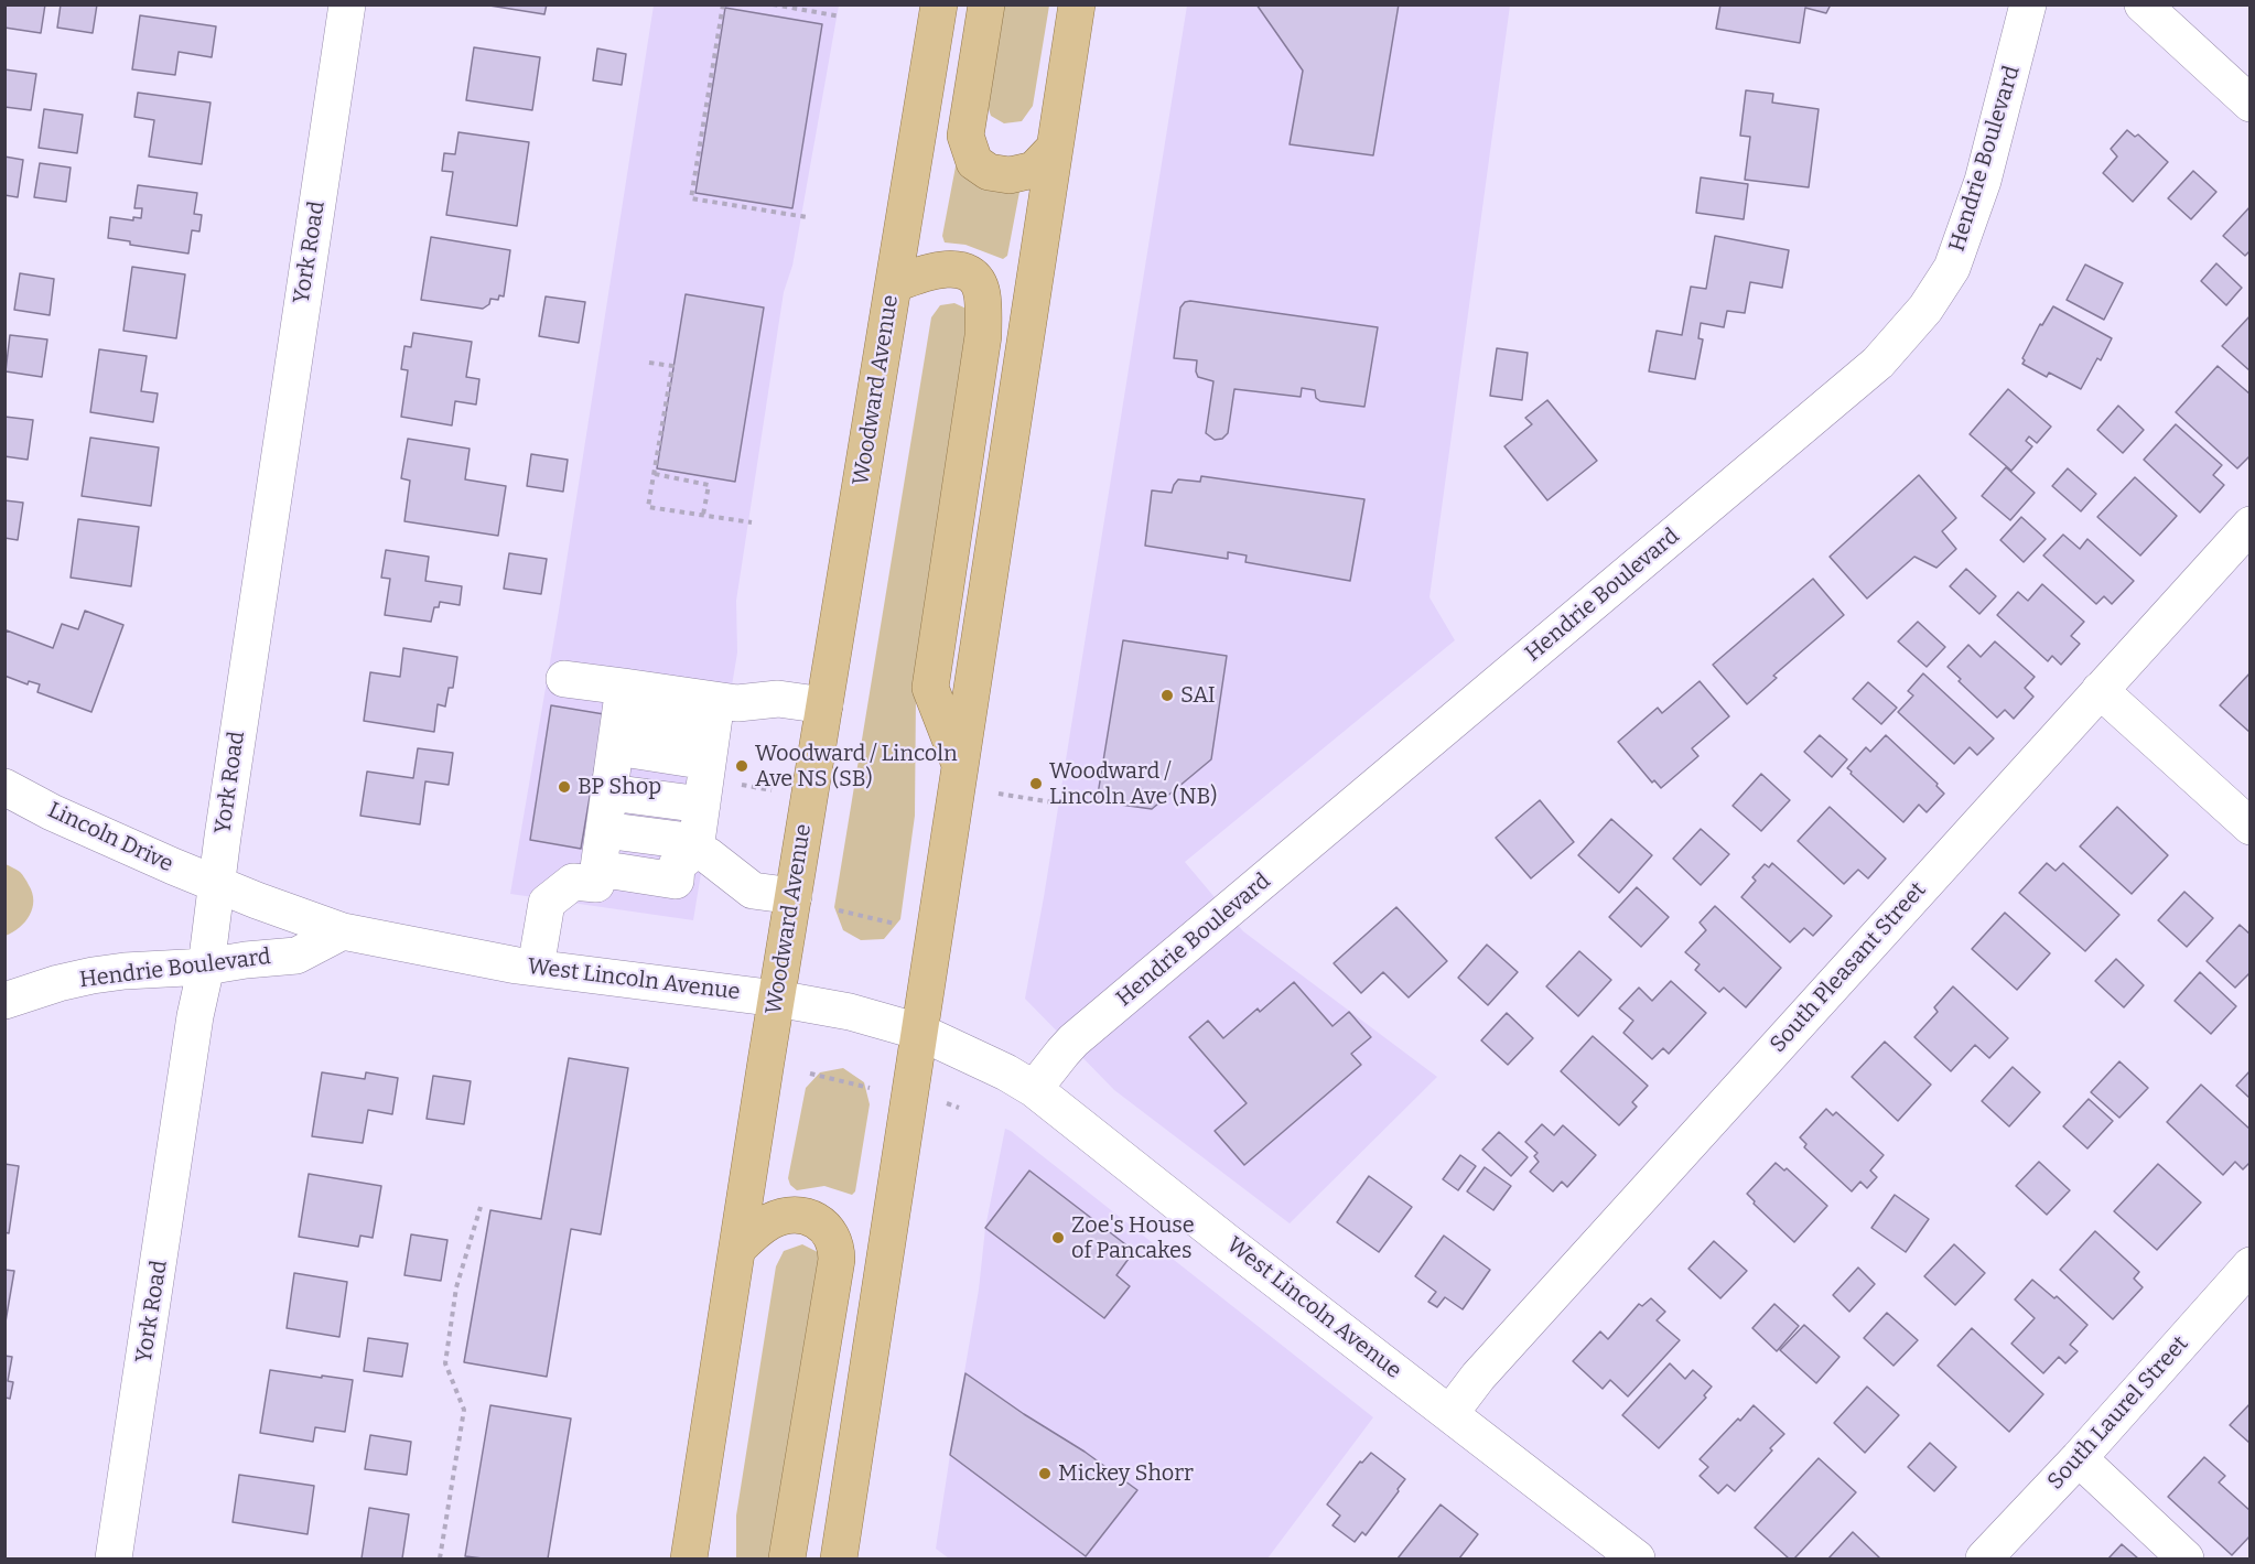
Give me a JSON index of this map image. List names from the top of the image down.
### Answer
{
  "streets": {
    "main road": ["Woodward Avenue"],
    "street": [
      "Hendrie Boulevard",
      "York Road",
      "Lincoln Drive",
      "South Pleasant Street",
      "West Lincoln Avenue",
      "South Laurel Street"
    ]
  },
  "crossings": [
    ["Hendrie Boulevard", "York Road"],
    ["Hendrie Boulevard", "West Lincoln Avenue"],
    ["York Road", "Lincoln Drive"],
    ["York Road", "West Lincoln Avenue"],
    ["Woodward Avenue", "West Lincoln Avenue"],
    ["Lincoln Drive", "West Lincoln Avenue"],
    ["South Pleasant Street", "West Lincoln Avenue"]
  ],
  "places": [
    "SAI",
    "Woodward / Lincoln Ave NS (SB)",
    "Woodward / Lincoln Ave (NB)",
    "BP Shop",
    "Zoe's House of Pancakes",
    "Mickey Shorr"
  ]
}
